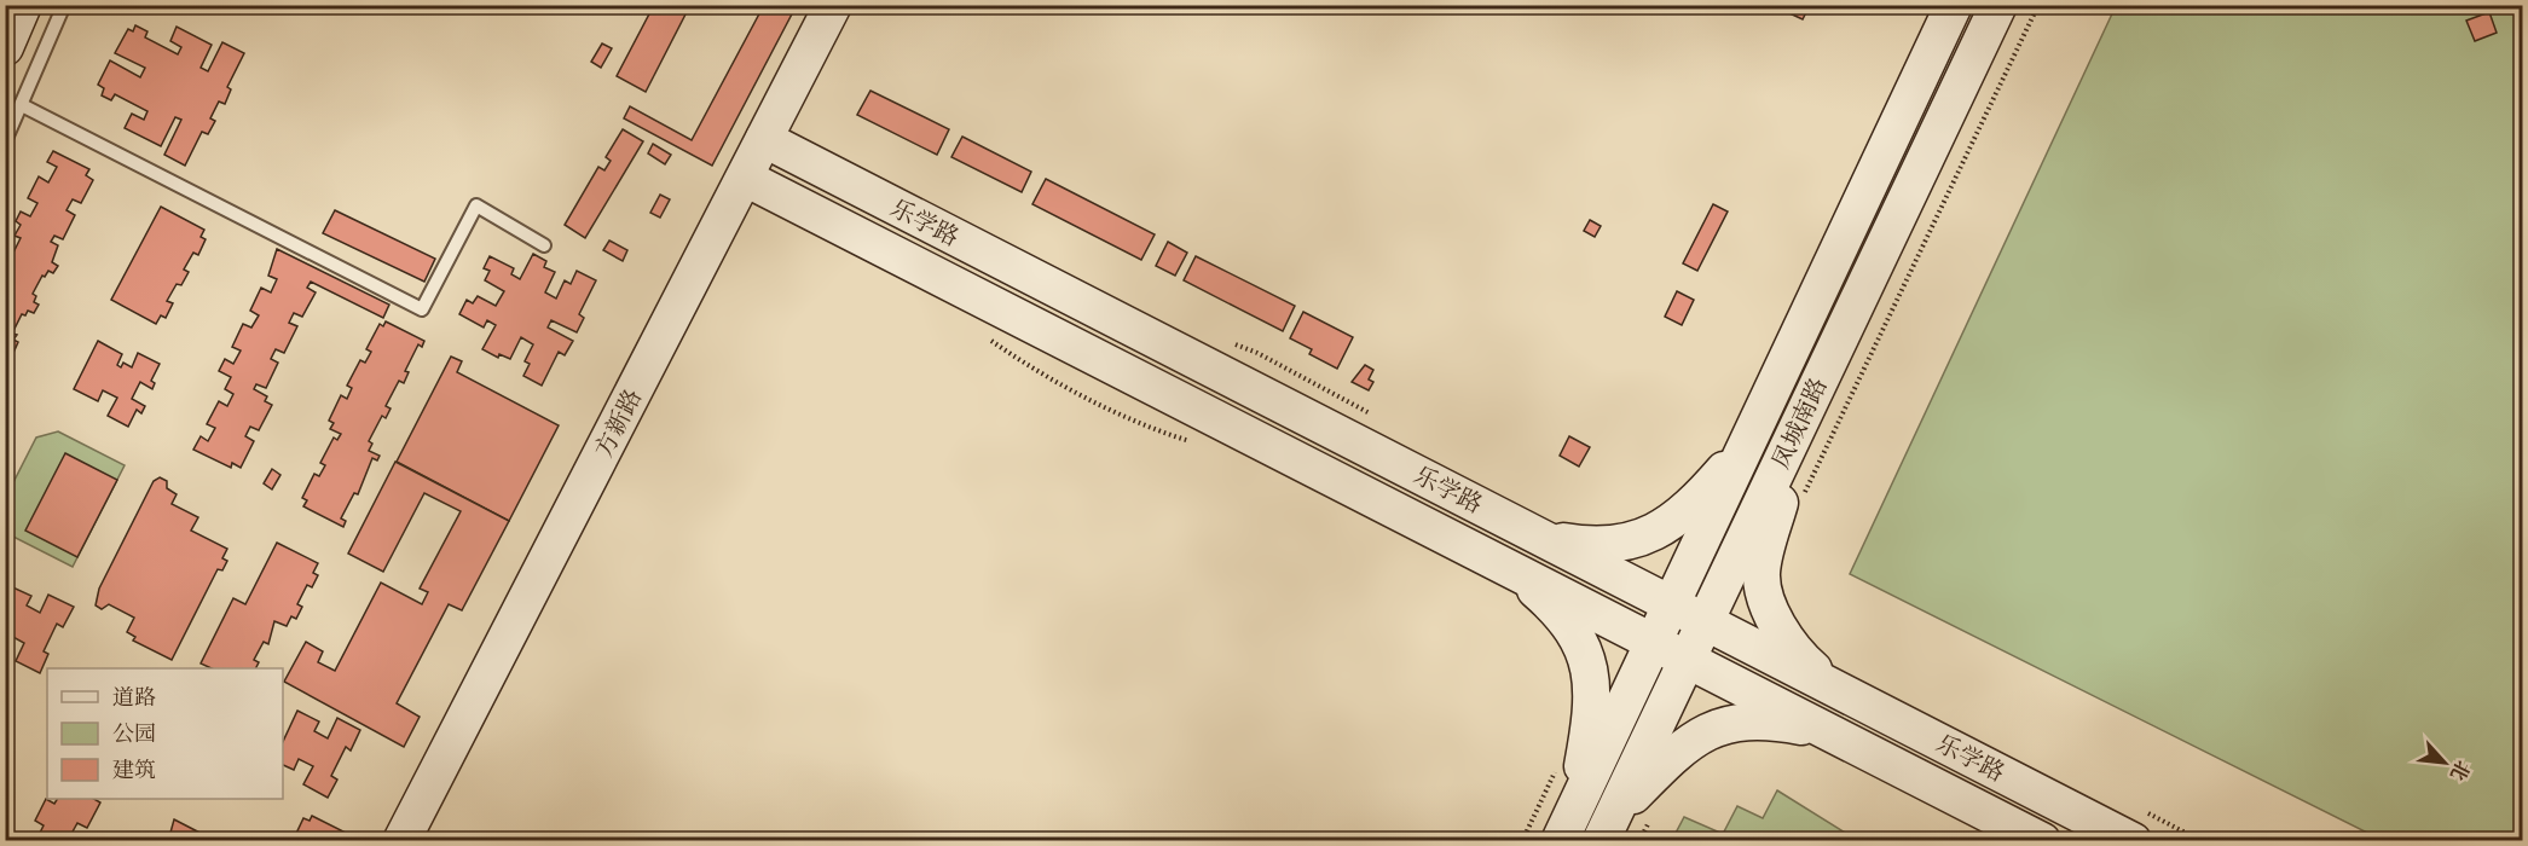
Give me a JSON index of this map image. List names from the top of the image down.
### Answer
{
  "streets": {
    "street": ["乐学路", "方新路", "凤城南路"]
  },
  "crossings": [
    ["乐学路", "方新路"],
    ["乐学路", "凤城南路"]
  ],
  "legend": ["道路", "公园", "建筑"],
  "north": "bottom right"
}
